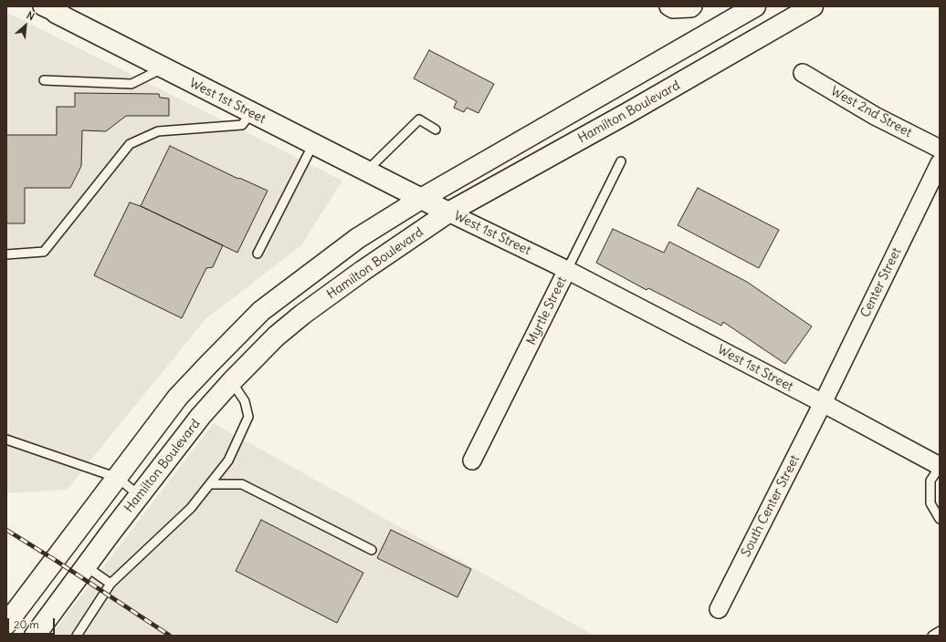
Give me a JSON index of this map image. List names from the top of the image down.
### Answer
{
  "streets": {
    "main road": ["West 1st Street", "Hamilton Boulevard"],
    "street": [
      "West 2nd Street",
      "Center Street",
      "Myrtle Street",
      "South Center Street"
    ]
  },
  "crossings": [
    ["West 1st Street", "Hamilton Boulevard"],
    ["West 1st Street", "Center Street"],
    ["West 1st Street", "Myrtle Street"],
    ["West 1st Street", "South Center Street"],
    ["Center Street", "South Center Street"]
  ],
  "scale_bar": "20 m",
  "north": "top right"
}
